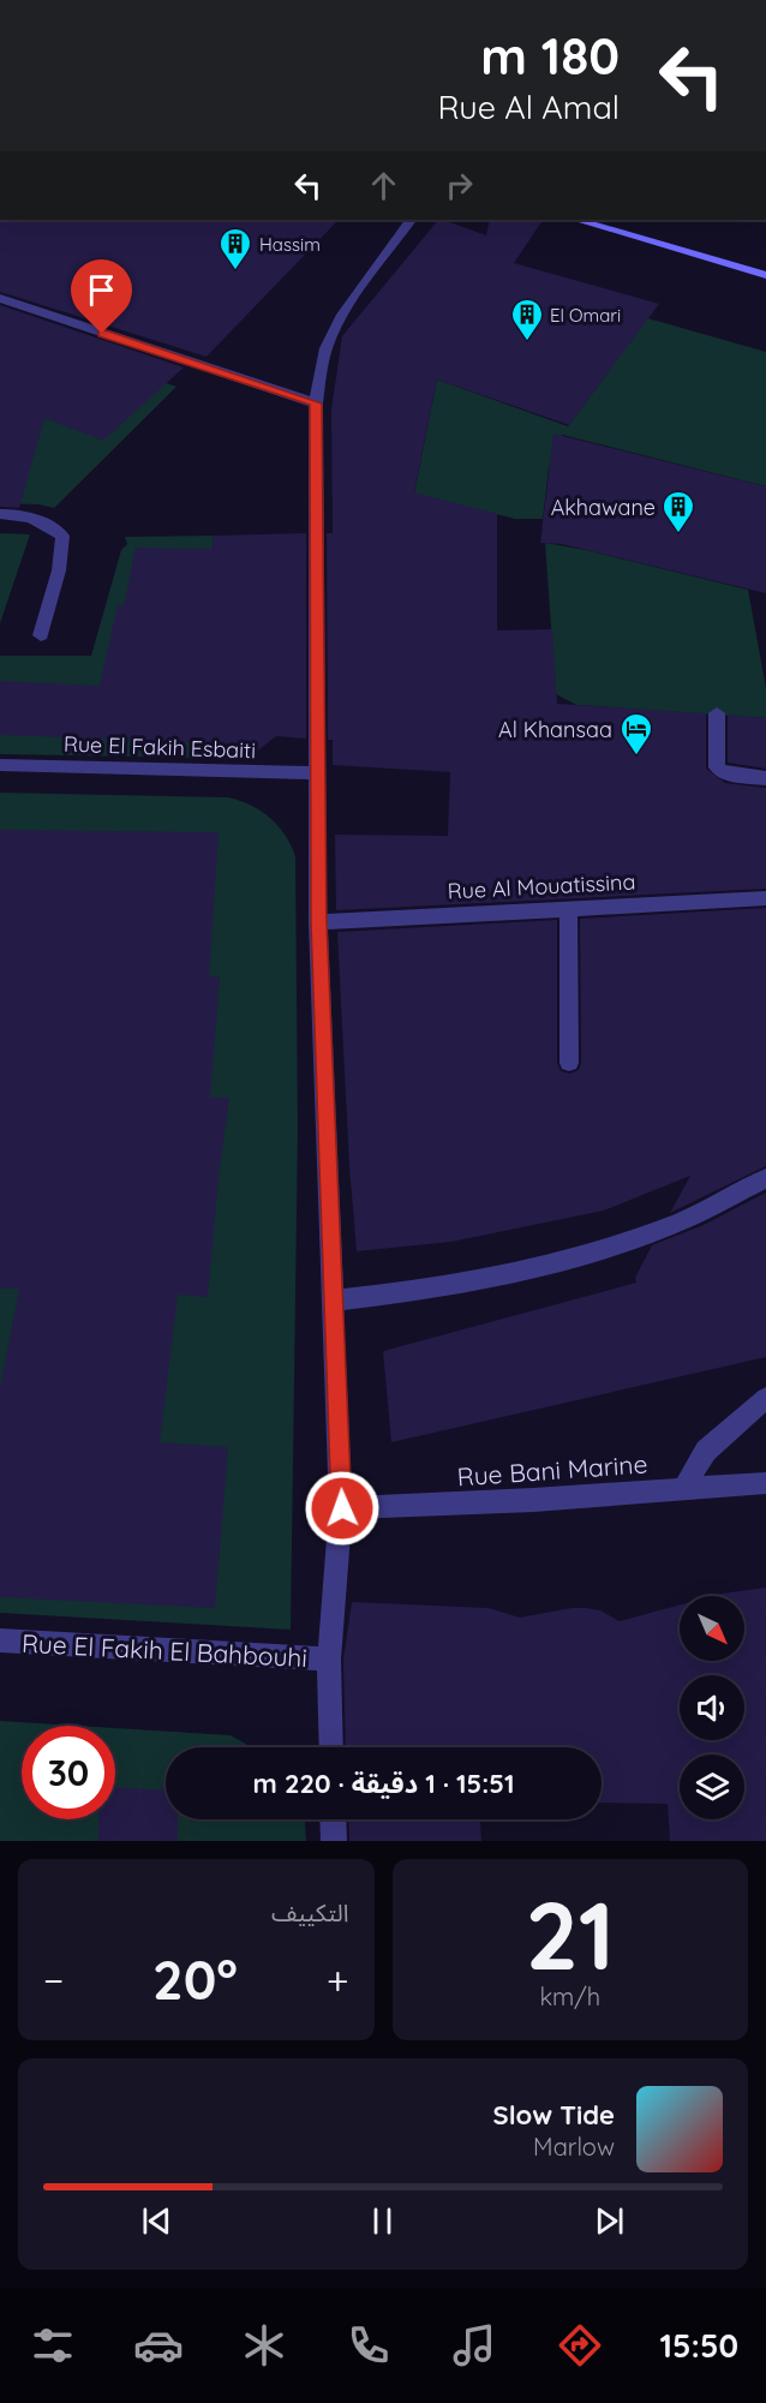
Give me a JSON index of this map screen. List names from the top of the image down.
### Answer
{
  "streets": {
    "street": [
      "Rue El Fakih Esbaiti",
      "Rue Al Mouatissina",
      "Rue Bani Marine",
      "Rue El Fakih El Bahbouhi"
    ]
  },
  "places": {
    "building": ["Hassim", "El Omari", "Akhawane"],
    "hotel": ["Al Khansaa"]
  },
  "north": "bottom right",
  "page": {
    "turn": ["180 m", "Rue Al Amal"],
    "limit": "30",
    "trip": "15:51 · 1 دقيقة · 220 m",
    "tile": [
      ["21", "km/h"],
      "التكييف"
    ],
    "heat": ["−", "20°", "+"],
    "song": ["Slow Tide", "Marlow"],
    "tabs": "15:50"
  }
}
